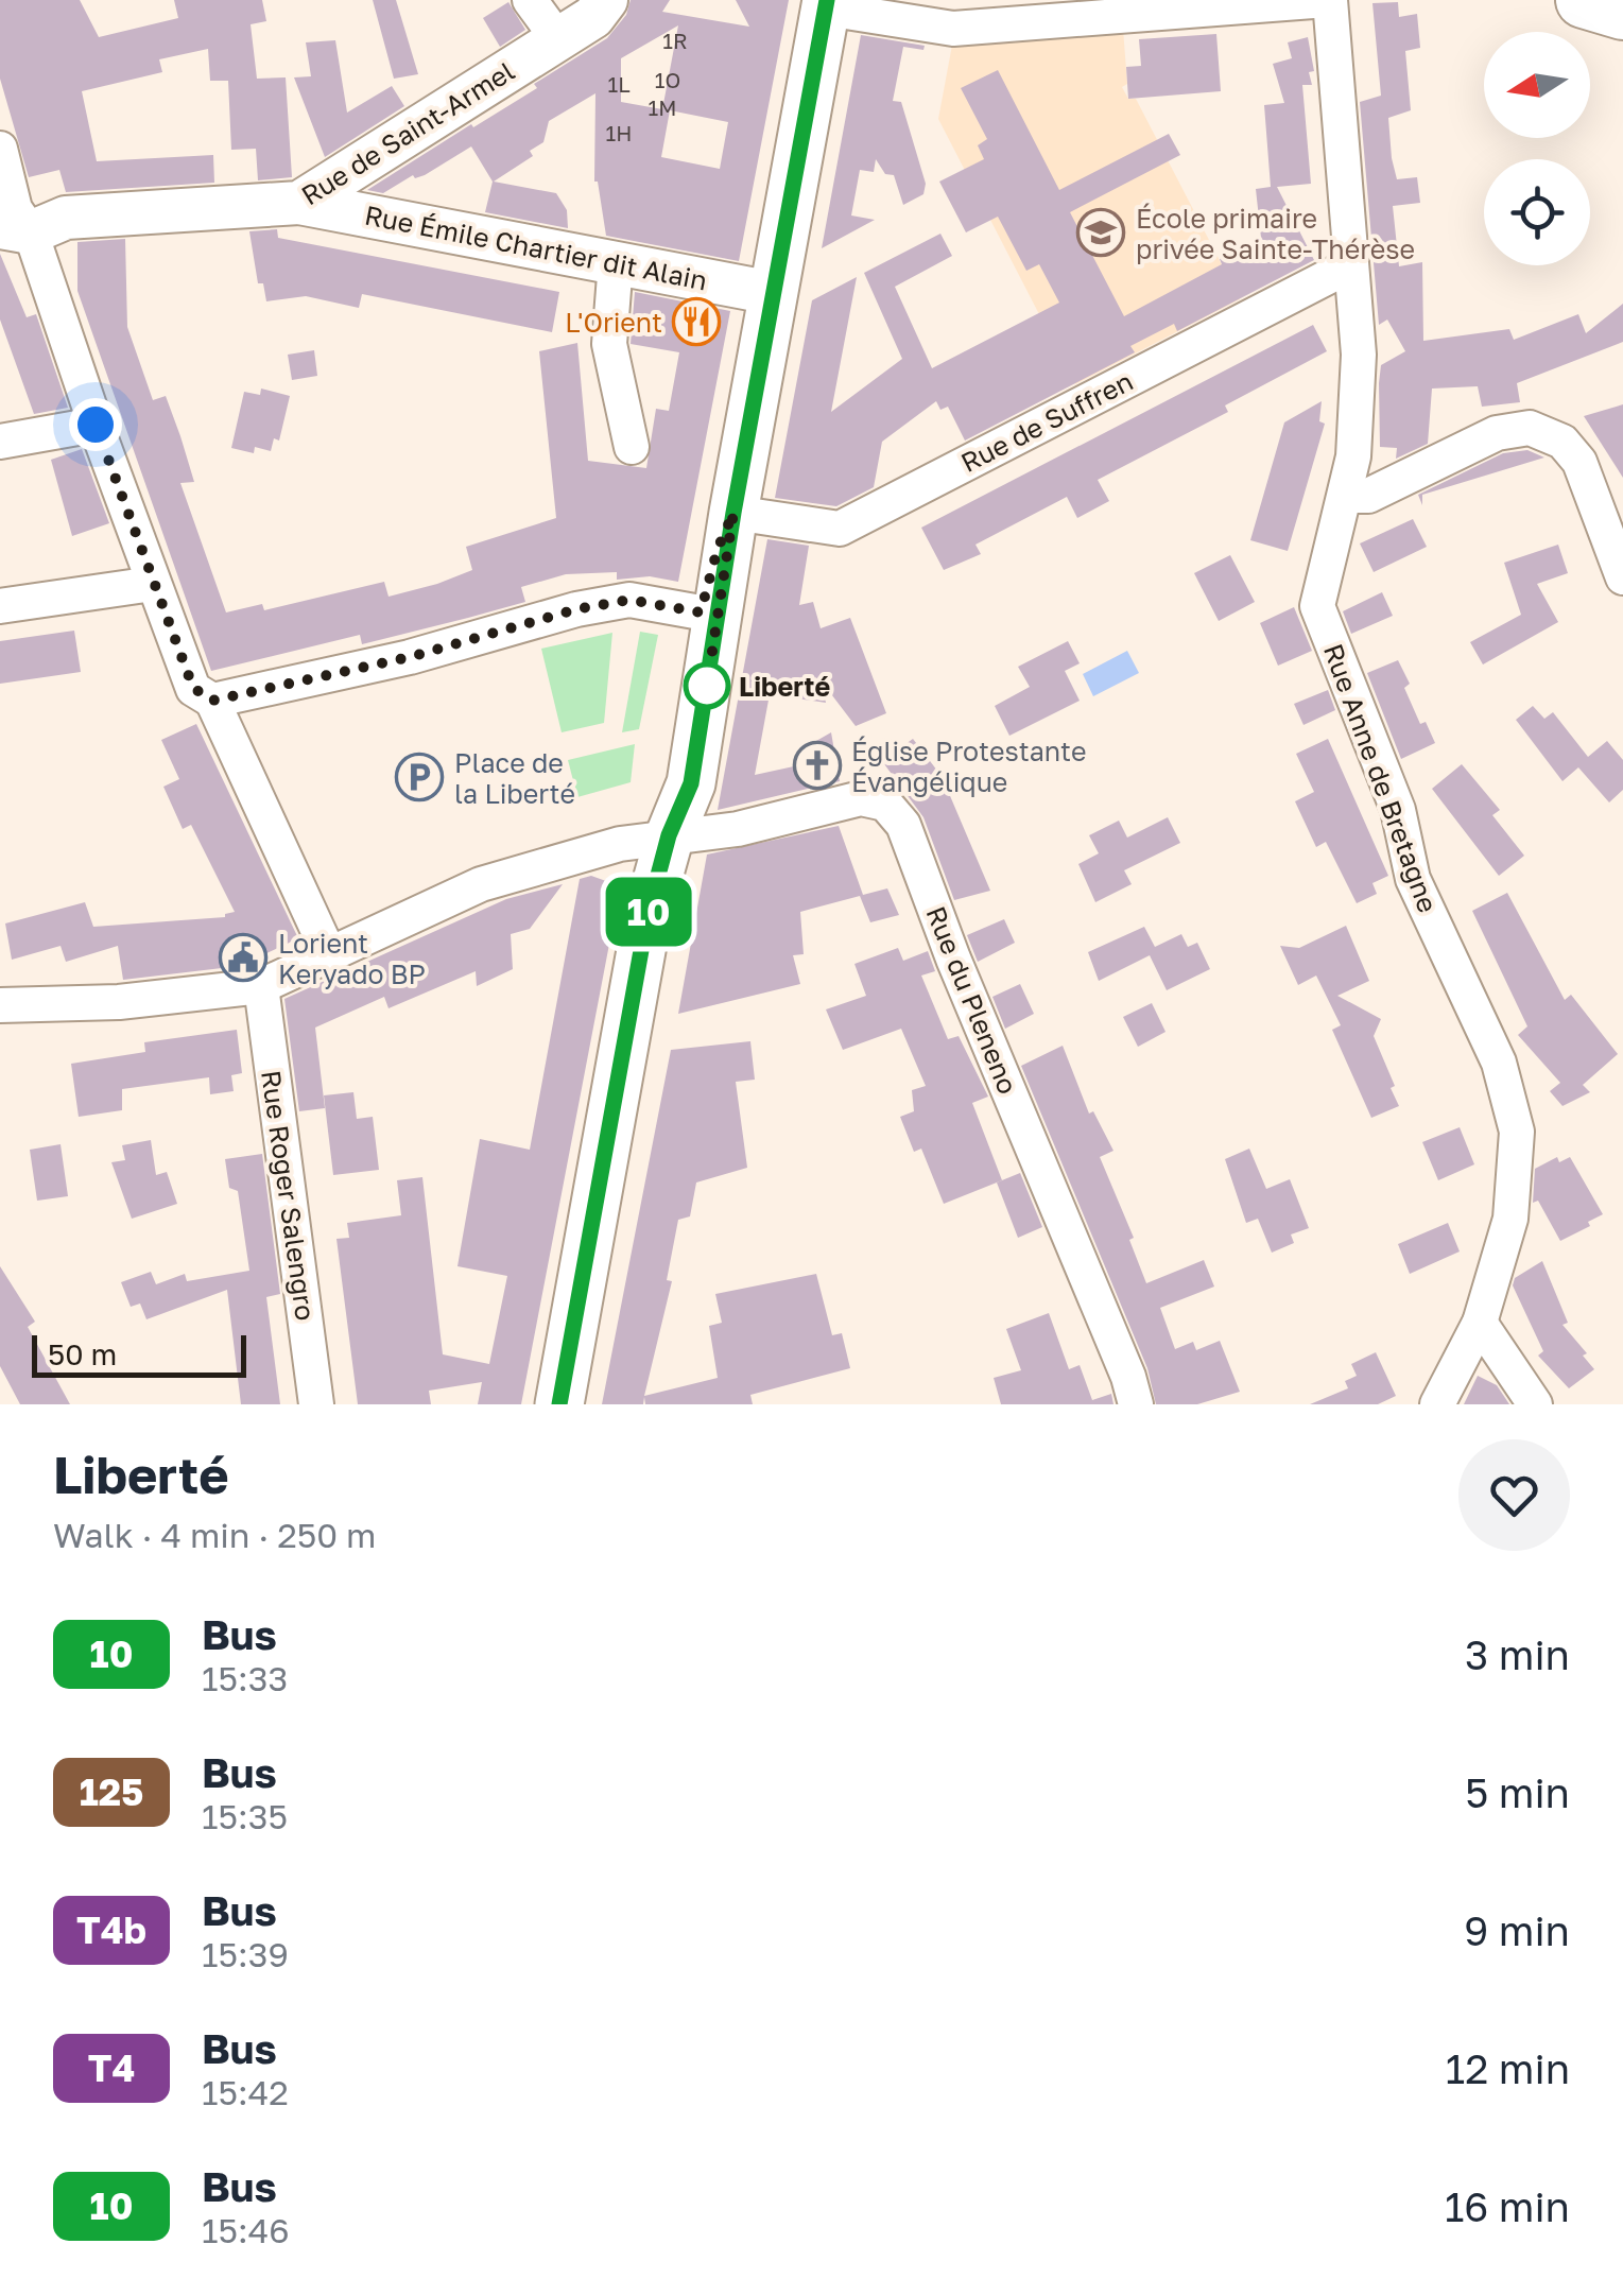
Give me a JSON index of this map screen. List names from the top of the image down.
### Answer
{
  "streets": {
    "street": [
      "Rue de Saint-Armel",
      "Rue Émile Chartier dit Alain",
      "Rue de Suffren",
      "Rue Anne de Bretagne",
      "Rue du Pleneno",
      "Rue Roger Salengro"
    ]
  },
  "crossings": [
    ["Rue de Saint-Armel", "Rue Émile Chartier dit Alain"],
    ["Rue de Suffren", "Rue Anne de Bretagne"]
  ],
  "places": {
    "school or university": ["École primaire privée Sainte-Thérèse"],
    "restaurant": ["L'Orient"],
    "other": ["Liberté"],
    "church": ["Église Protestante Évangélique"],
    "parking": ["Place de la Liberté"],
    "public building": ["Lorient Keryado BP"]
  },
  "lines": ["bus line 10"],
  "house_numbers": [
    "1R",
    "1O",
    "1L",
    "1M",
    "1H"
  ],
  "scale_bar": "50 m",
  "north": "left",
  "page": {
    "on_map": "10",
    "scale": "50 m",
    "heading": ["Liberté", "Walk · 4 min · 250 m"],
    "list": [
      {
        "mark": "10",
        "name": "Bus",
        "note": "15:33",
        "value": "3 min"
      },
      {
        "mark": "125",
        "name": "Bus",
        "note": "15:35",
        "value": "5 min"
      },
      {
        "mark": "T4b",
        "name": "Bus",
        "note": "15:39",
        "value": "9 min"
      },
      {
        "mark": "T4",
        "name": "Bus",
        "note": "15:42",
        "value": "12 min"
      },
      {
        "mark": "10",
        "name": "Bus",
        "note": "15:46",
        "value": "16 min"
      }
    ]
  }
}
